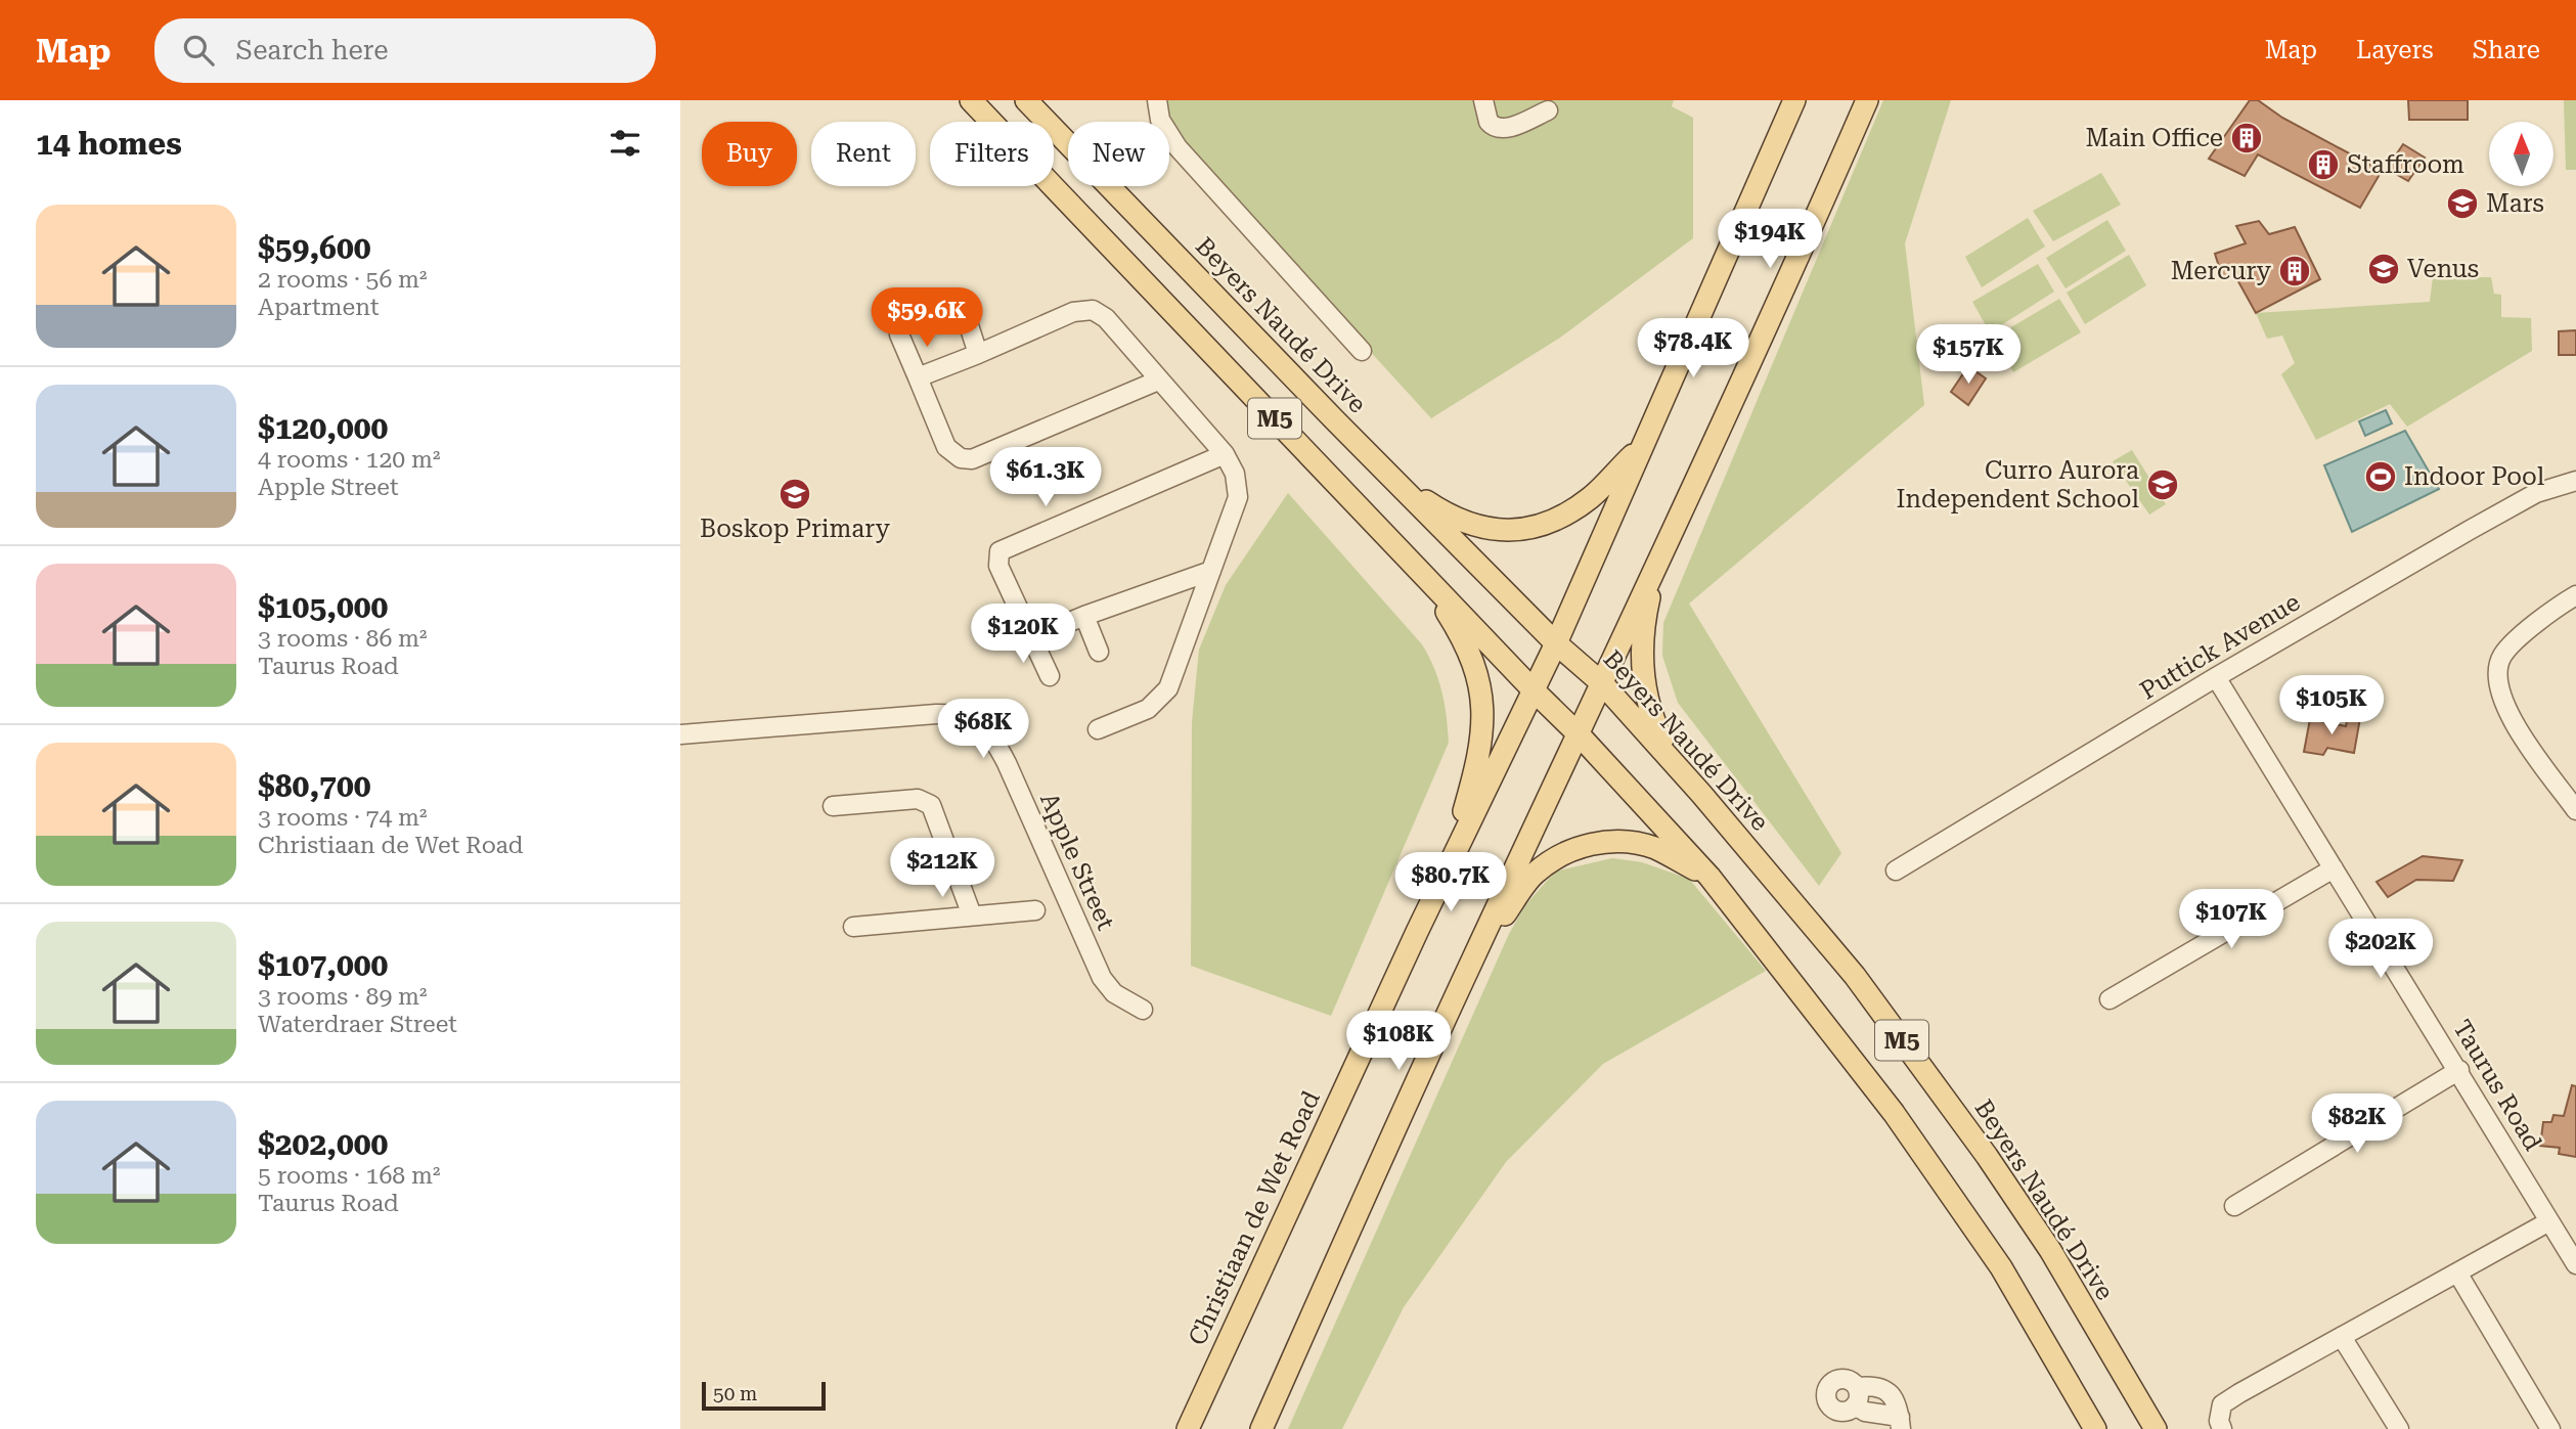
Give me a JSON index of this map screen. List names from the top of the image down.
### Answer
{
  "streets": {
    "main road": ["Beyers Naudé Drive", "M5", "Christiaan de Wet Road"],
    "street": ["Puttick Avenue", "Apple Street", "Taurus Road"]
  },
  "crossings": [
    ["Beyers Naudé Drive", "Christiaan de Wet Road"],
    ["M5", "Christiaan de Wet Road"],
    ["Puttick Avenue", "Taurus Road"]
  ],
  "places": {
    "building": ["Main Office", "Staffroom", "Mercury"],
    "school or university": [
      "Mars",
      "Venus",
      "Curro Aurora Independent School",
      "Boskop Primary"
    ],
    "sports": ["Indoor Pool"]
  },
  "scale_bar": "50 m",
  "north": "top",
  "page": {
    "header": "Map",
    "search": "Search here",
    "nav": ["Map", "Layers", "Share"],
    "heading": "14 homes",
    "chip": [
      "Buy",
      "Rent",
      "Filters",
      "New"
    ],
    "list": [
      {
        "name": "$59,600",
        "note": "2 rooms · 56 m² · Apartment"
      },
      {
        "name": "$120,000",
        "note": "4 rooms · 120 m² · Apple Street"
      },
      {
        "name": "$105,000",
        "note": "3 rooms · 86 m² · Taurus Road"
      },
      {
        "name": "$80,700",
        "note": "3 rooms · 74 m² · Christiaan de Wet Road"
      },
      {
        "name": "$107,000",
        "note": "3 rooms · 89 m² · Waterdraer Street"
      },
      {
        "name": "$202,000",
        "note": "5 rooms · 168 m² · Taurus Road"
      }
    ],
    "price": [
      "$194K",
      "$59.6K",
      "$78.4K",
      "$157K",
      "$61.3K",
      "$120K",
      "$105K",
      "$68K",
      "$212K",
      "$80.7K",
      "$107K",
      "$202K",
      "$108K",
      "$82K"
    ],
    "scale": "50 m"
  }
}
